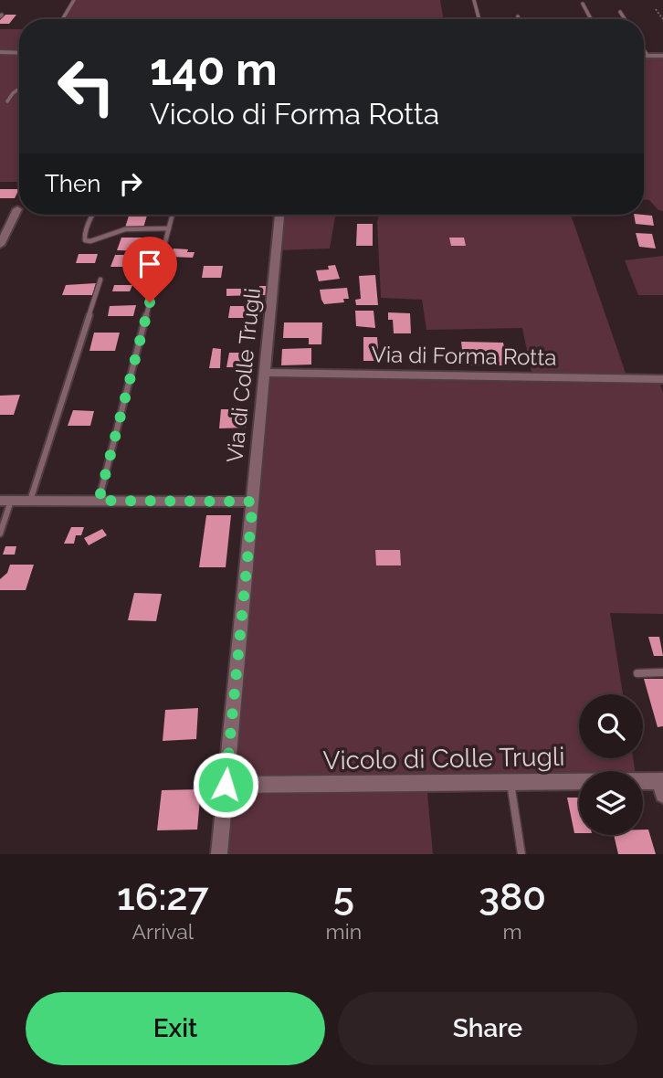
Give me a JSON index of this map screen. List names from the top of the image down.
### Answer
{
  "streets": {
    "street": ["Via di Forma Rotta", "Via di Colle Trugli", "Vicolo di Colle Trugli"]
  },
  "crossings": [
    ["Via di Forma Rotta", "Via di Colle Trugli"],
    ["Via di Colle Trugli", "Vicolo di Colle Trugli"]
  ],
  "page": {
    "turn": ["140 m", "Vicolo di Forma Rotta"],
    "then": "Then",
    "eta": [
      "16:27",
      "Arrival",
      "5",
      "min",
      "380",
      "m"
    ],
    "buttons": ["Exit", "Share"]
  }
}
